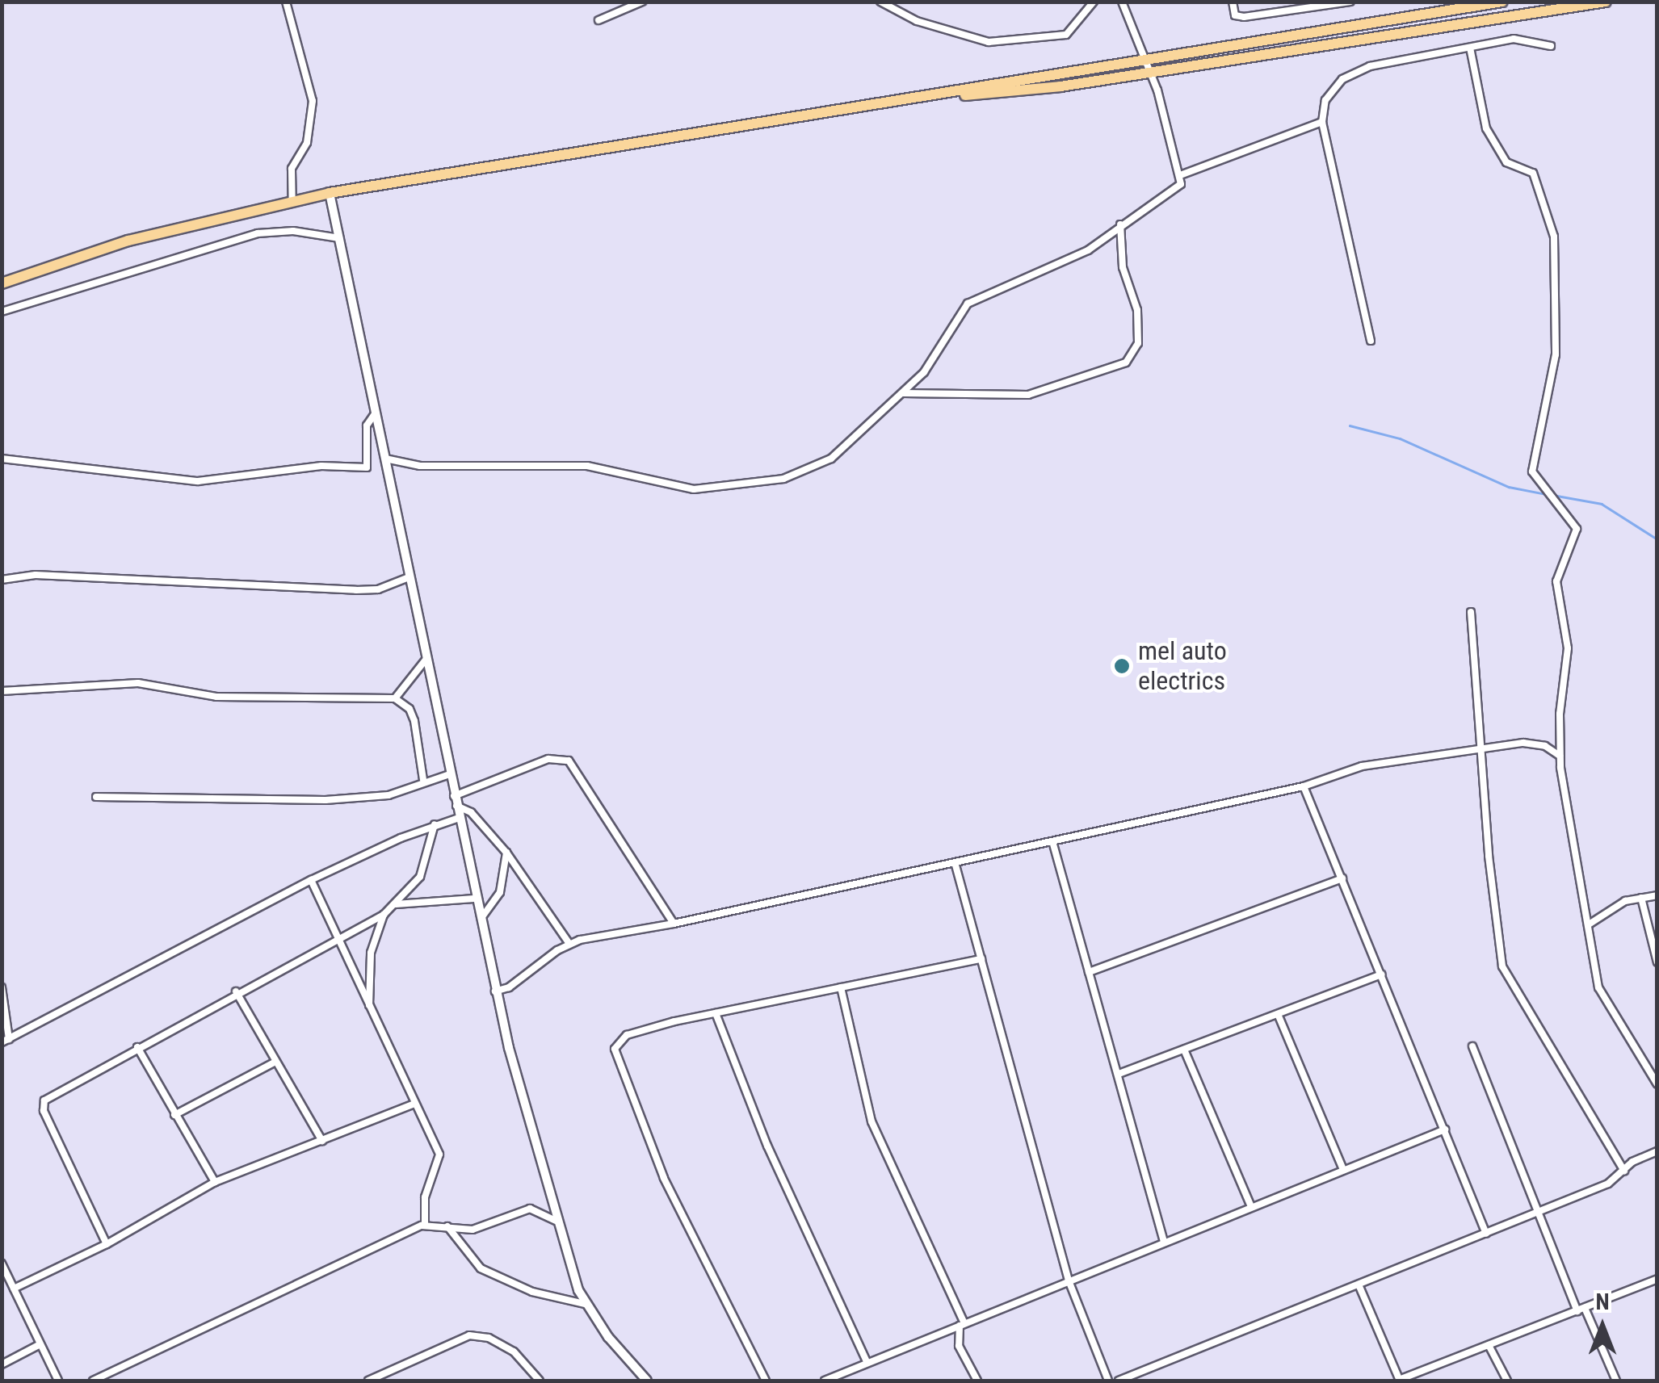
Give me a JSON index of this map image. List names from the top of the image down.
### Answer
{
  "places": ["mel auto electrics"],
  "north": "top"
}
